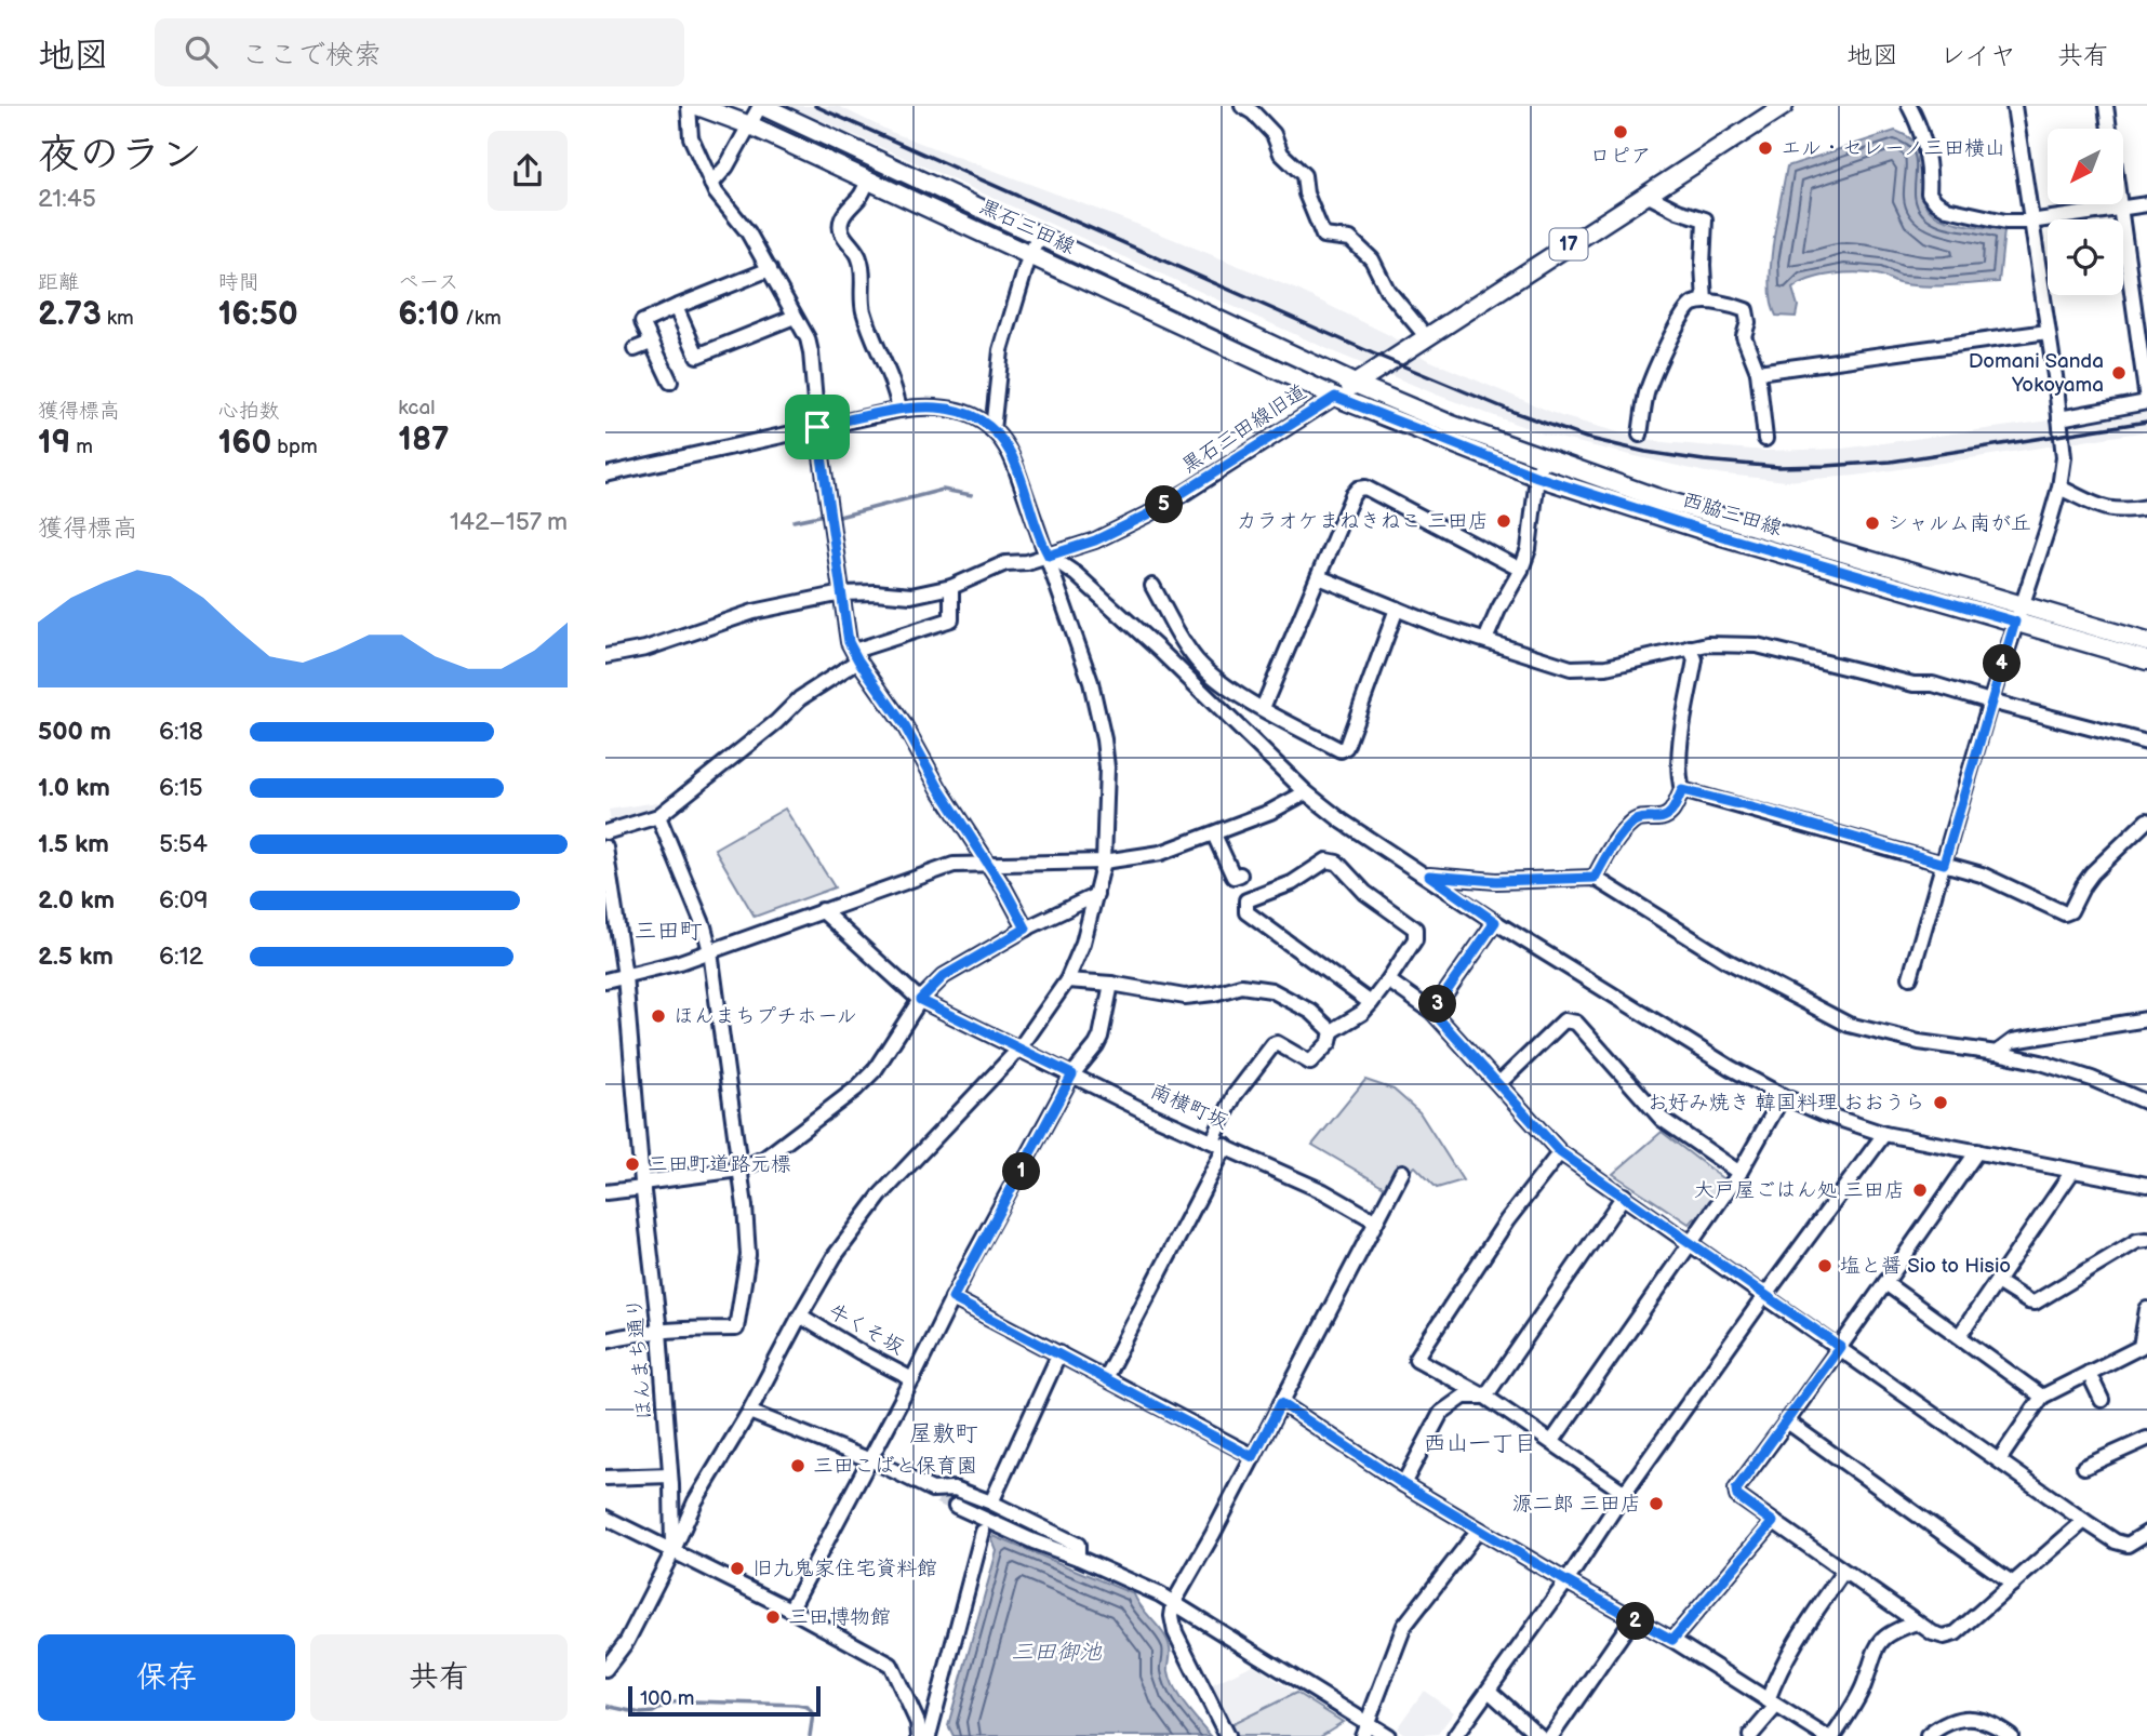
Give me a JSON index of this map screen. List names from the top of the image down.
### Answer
{
  "streets": {
    "main road": ["黒石三田線", "17", "西脇三田線"],
    "street": [
      "黒石三田線旧道",
      "南横町坂",
      "牛くそ坂",
      "ほんまち通り"
    ]
  },
  "crossings": [
    ["黒石三田線", "17"],
    ["黒石三田線", "黒石三田線旧道"],
    ["黒石三田線", "西脇三田線"],
    ["17", "黒石三田線旧道"],
    ["17", "西脇三田線"],
    ["黒石三田線旧道", "西脇三田線"]
  ],
  "districts": ["三田町", "屋敷町", "西山一丁目"],
  "water": ["三田御池"],
  "places": [
    "ロピア",
    "エル・セレーノ三田横山",
    "Domani Sanda Yokoyama",
    "カラオケまねきねこ 三田店",
    "シャルム南が丘",
    "ほんまちプチホール",
    "お好み焼き 韓国料理 おおうら",
    "三田町道路元標",
    "大戸屋ごはん処 三田店",
    "塩と醤 Sio to Hisio",
    "三田こばと保育園",
    "源二郎 三田店",
    "旧九鬼家住宅資料館",
    "三田博物館"
  ],
  "scale_bar": "100 m",
  "north": "bottom left",
  "page": {
    "header": "地図",
    "search": "ここで検索",
    "nav": ["地図", "レイヤ", "共有"],
    "heading": ["夜のラン", "21:45"],
    "stats": [
      ["距離", "2.73 km"],
      ["時間", "16:50"],
      ["ペース", "6:10 /km"],
      ["獲得標高", "19 m"],
      ["心拍数", "160 bpm"],
      ["kcal", "187"]
    ],
    "pins": [
      "5",
      "4",
      "3",
      "1",
      "2"
    ],
    "chart": ["獲得標高", "142–157 m"],
    "list": [
      {
        "name": "500 m",
        "note": "6:18"
      },
      {
        "name": "1.0 km",
        "note": "6:15"
      },
      {
        "name": "1.5 km",
        "note": "5:54"
      },
      {
        "name": "2.0 km",
        "note": "6:09"
      },
      {
        "name": "2.5 km",
        "note": "6:12"
      }
    ],
    "buttons": ["保存", "共有"],
    "scale": "100 m"
  }
}
